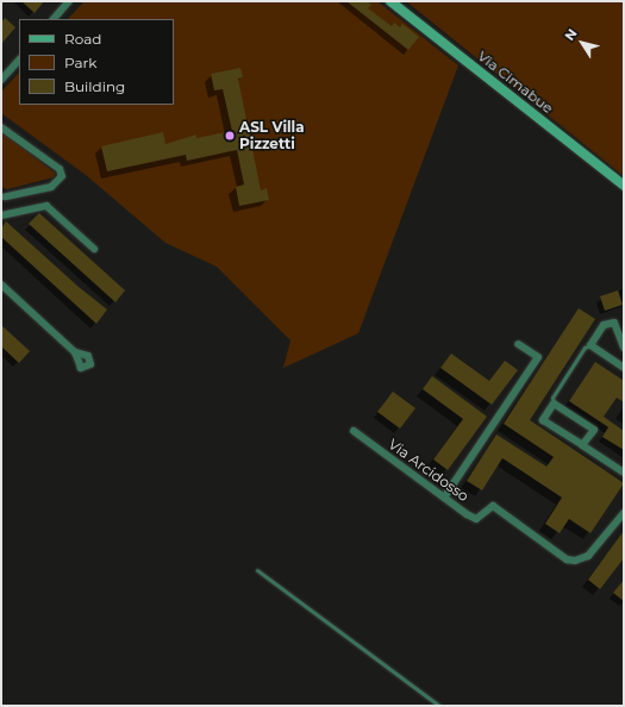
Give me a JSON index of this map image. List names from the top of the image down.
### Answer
{
  "streets": {
    "main road": ["Via Cimabue"],
    "street": ["Via Arcidosso"]
  },
  "places": ["ASL Villa Pizzetti"],
  "legend": ["Road", "Park", "Building"],
  "north": "top left"
}
